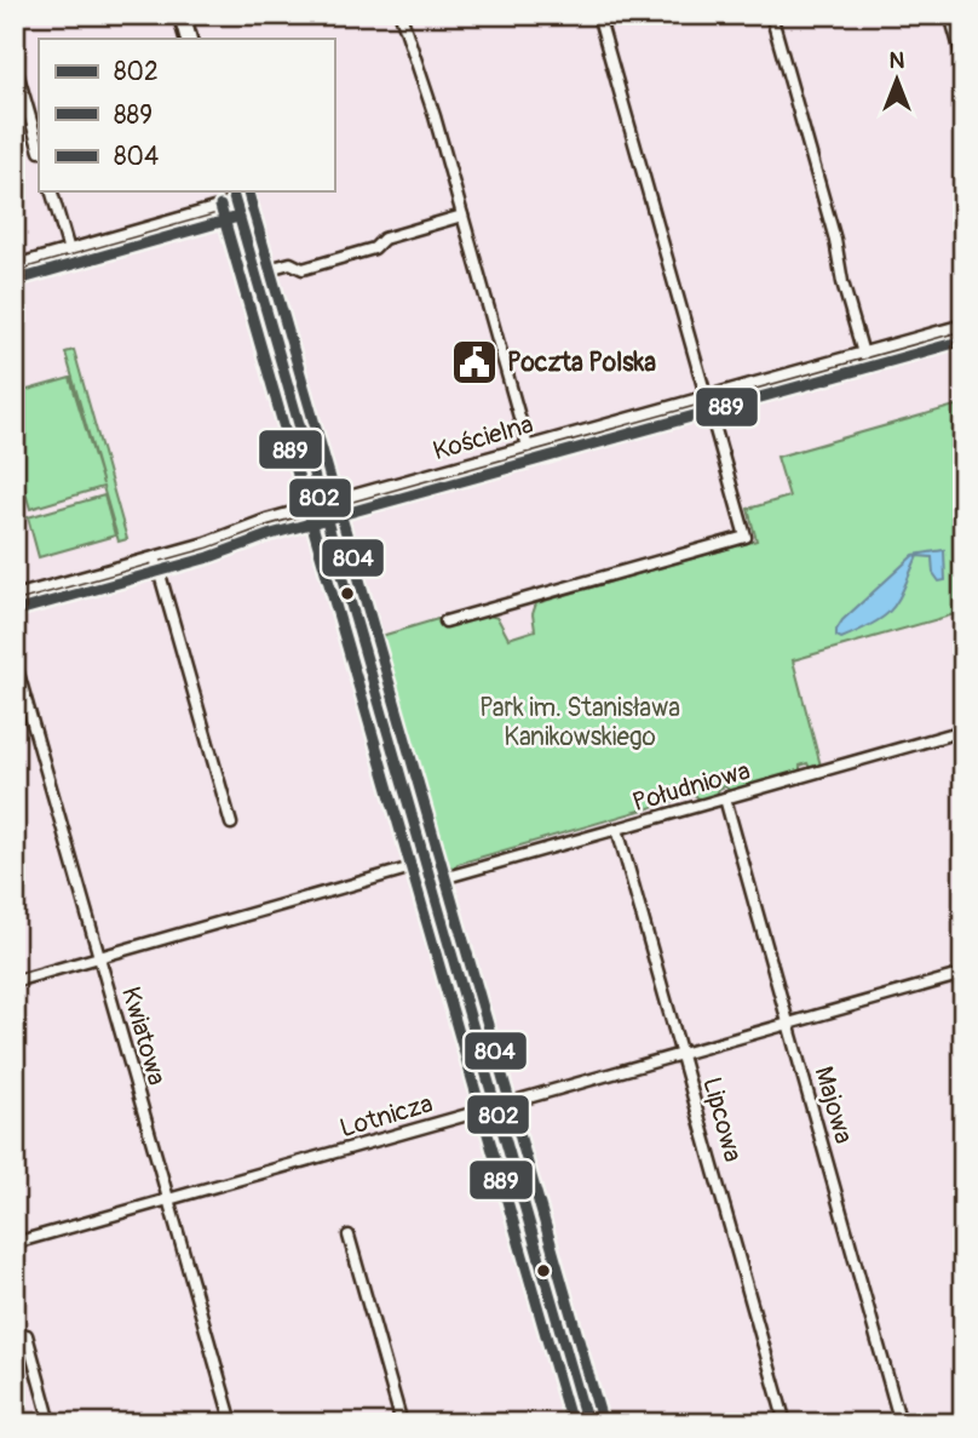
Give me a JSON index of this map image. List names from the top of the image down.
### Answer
{
  "streets": {
    "street": [
      "Kościelna",
      "Południowa",
      "Kwiatowa",
      "Majowa",
      "Lotnicza",
      "Lipcowa"
    ]
  },
  "crossings": [
    ["Południowa", "Majowa"],
    ["Południowa", "Lipcowa"],
    ["Kwiatowa", "Lotnicza"],
    ["Majowa", "Lotnicza"],
    ["Lotnicza", "Lipcowa"]
  ],
  "parks": ["Park im. Stanisława Kanikowskiego"],
  "places": {
    "public building": ["Poczta Polska"]
  },
  "lines": ["transit line 802", "transit line 804", "transit line 889"],
  "legend": ["802", "889", "804"],
  "north": "top"
}
